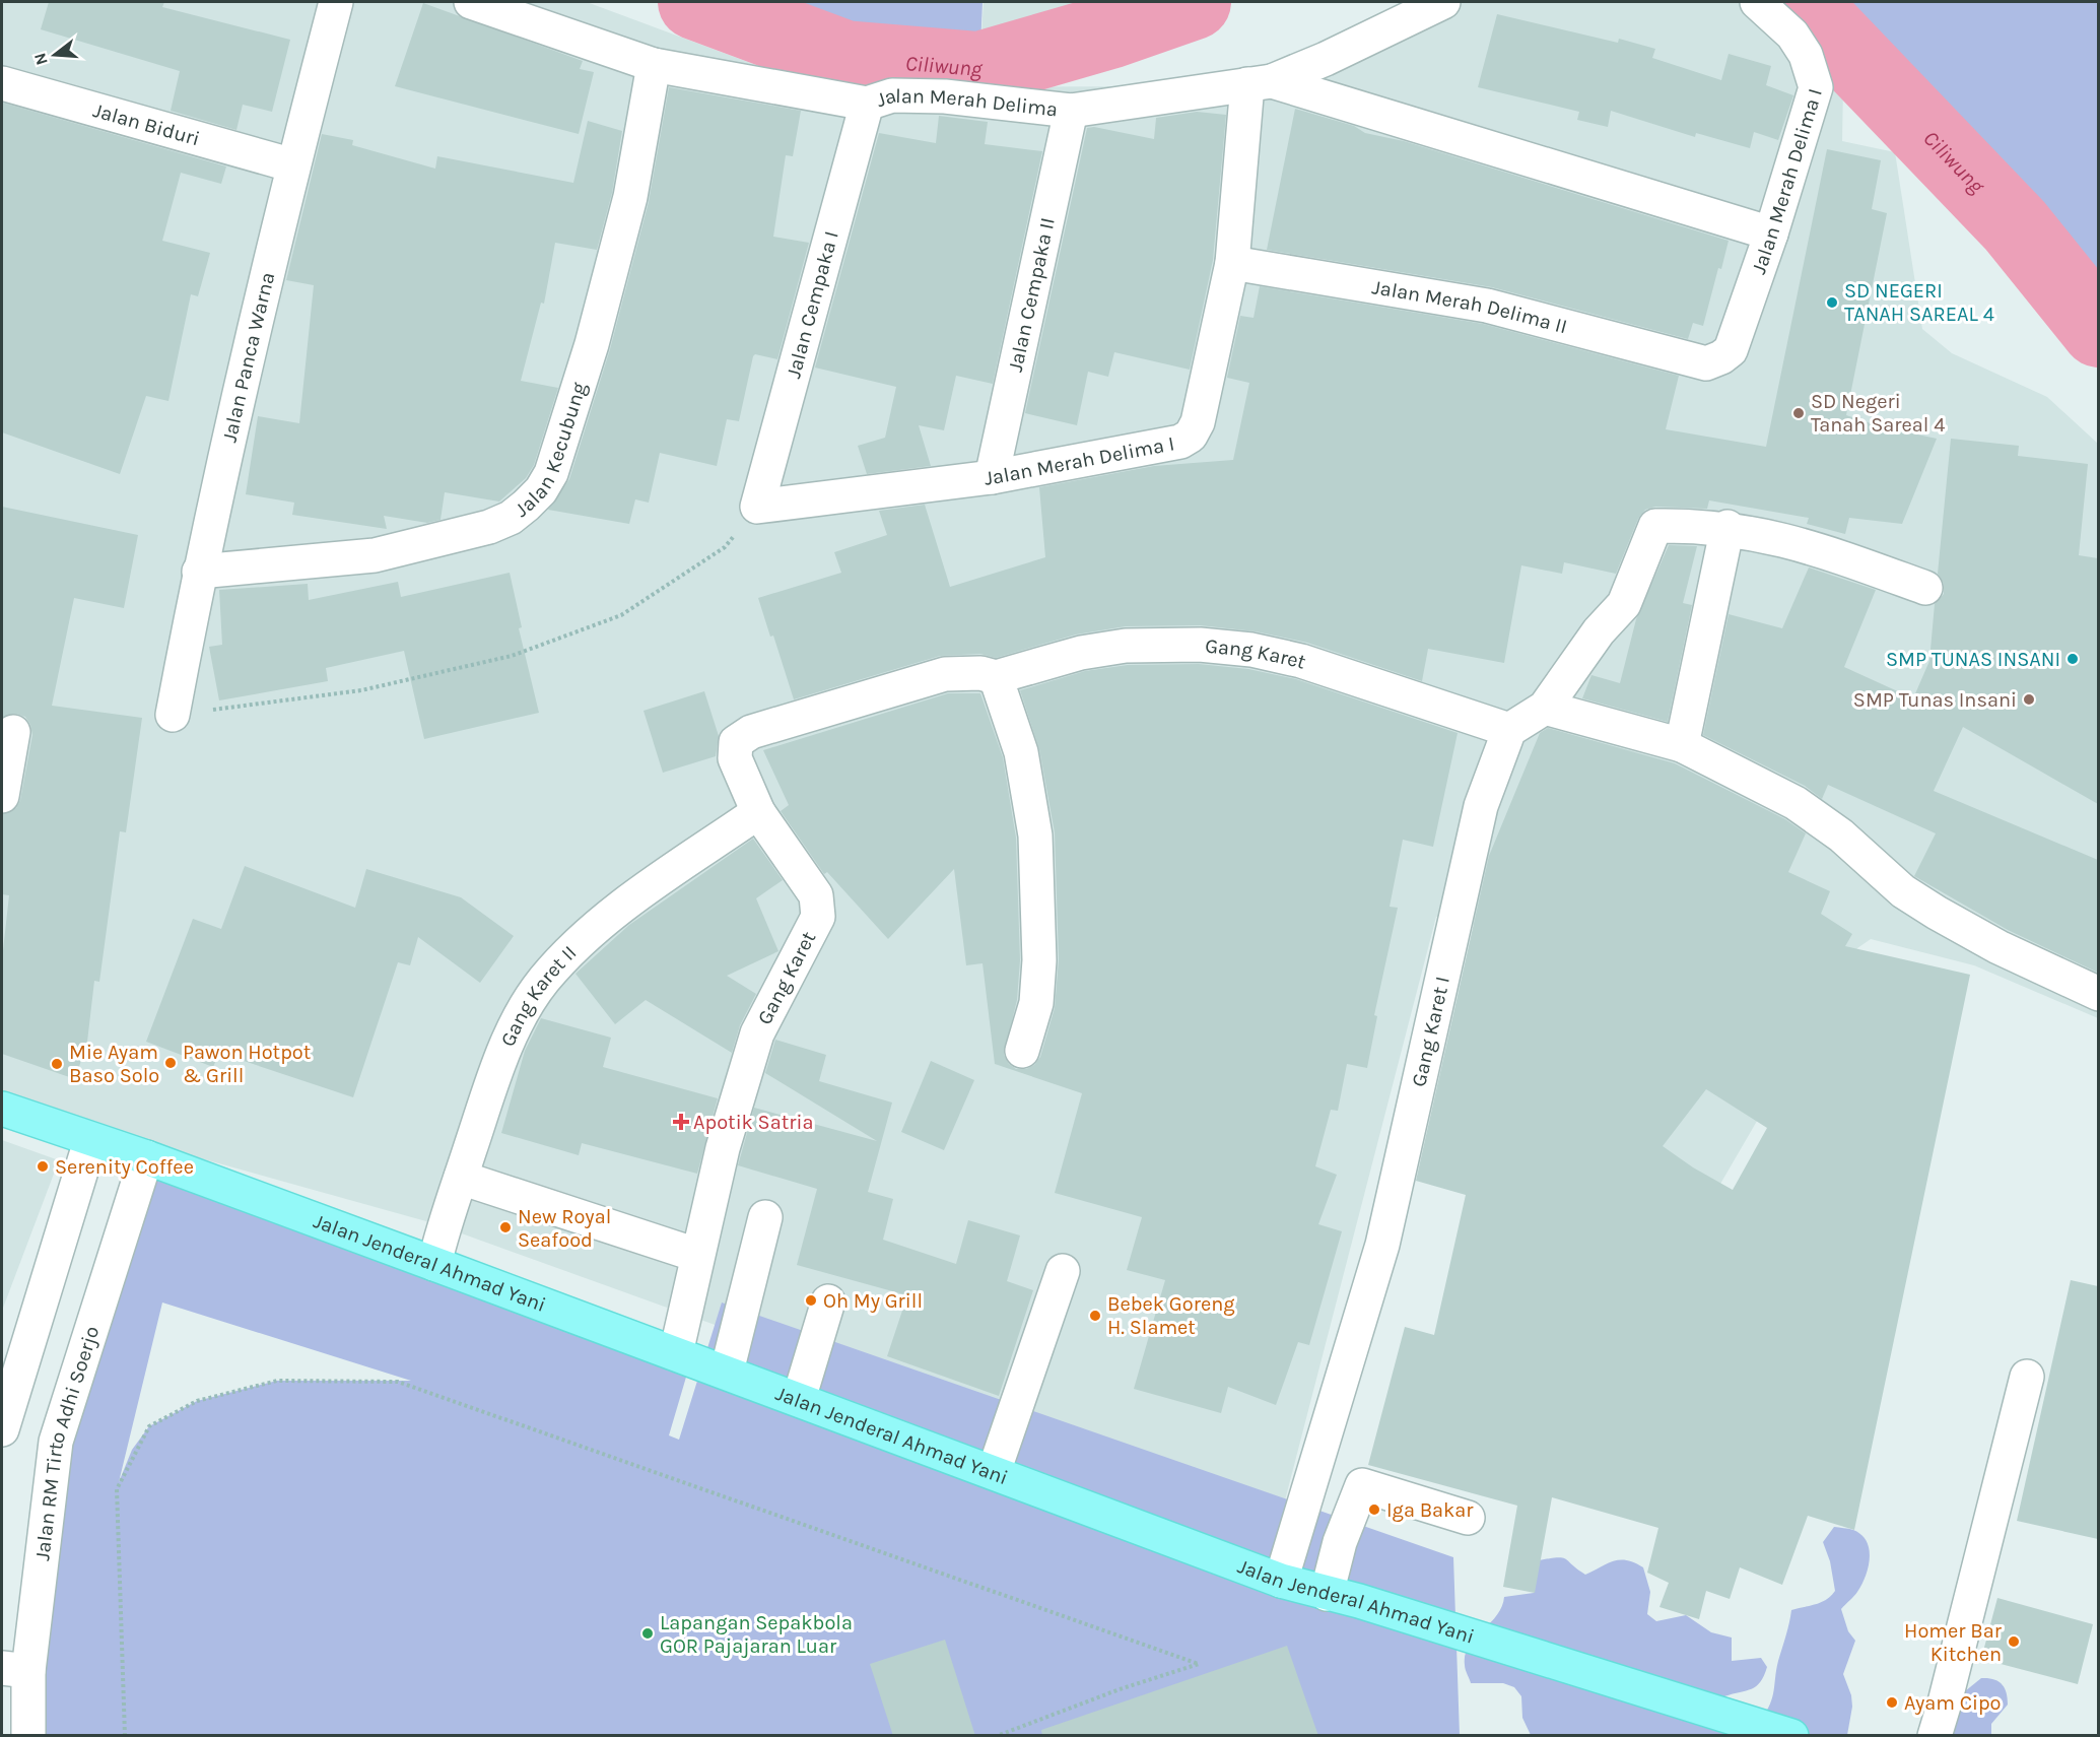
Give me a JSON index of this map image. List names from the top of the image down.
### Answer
{
  "streets": {
    "main road": ["Jalan Jenderal Ahmad Yani"],
    "street": [
      "Jalan Merah Delima",
      "Jalan Biduri",
      "Jalan Merah Delima I",
      "Jalan Cempaka II",
      "Jalan Cempaka I",
      "Jalan Merah Delima II",
      "Jalan Panca Warna",
      "Jalan Kecubung",
      "Gang Karet",
      "Gang Karet II",
      "Gang Karet I",
      "Jalan RM Tirto Adhi Soerjo"
    ]
  },
  "crossings": [
    ["Jalan Merah Delima", "Jalan Merah Delima I"],
    ["Jalan Merah Delima", "Jalan Cempaka II"],
    ["Jalan Merah Delima", "Jalan Cempaka I"],
    ["Jalan Merah Delima", "Jalan Kecubung"],
    ["Jalan Biduri", "Jalan Panca Warna"],
    ["Jalan Merah Delima I", "Jalan Cempaka II"],
    ["Jalan Merah Delima I", "Jalan Cempaka I"],
    ["Jalan Merah Delima I", "Jalan Merah Delima II"],
    ["Jalan Panca Warna", "Jalan Kecubung"],
    ["Gang Karet", "Gang Karet II"],
    ["Gang Karet", "Gang Karet I"],
    ["Gang Karet", "Jalan Jenderal Ahmad Yani"],
    ["Gang Karet II", "Jalan Jenderal Ahmad Yani"],
    ["Gang Karet I", "Jalan Jenderal Ahmad Yani"],
    ["Jalan Jenderal Ahmad Yani", "Jalan RM Tirto Adhi Soerjo"]
  ],
  "water": ["Ciliwung"],
  "places": {
    "other": [
      "SD NEGERI TANAH SAREAL 4",
      "SD Negeri Tanah Sareal 4",
      "SMP TUNAS INSANI",
      "SMP Tunas Insani",
      "Pawon Hotpot & Grill",
      "Mie Ayam Baso Solo",
      "Serenity Coffee",
      "New Royal Seafood",
      "Oh My Grill",
      "Bebek Goreng H. Slamet",
      "Iga Bakar",
      "Lapangan Sepakbola GOR Pajajaran Luar",
      "Homer Bar Kitchen",
      "Ayam Cipo"
    ],
    "health": ["Apotik Satria"]
  },
  "north": "left"
}
